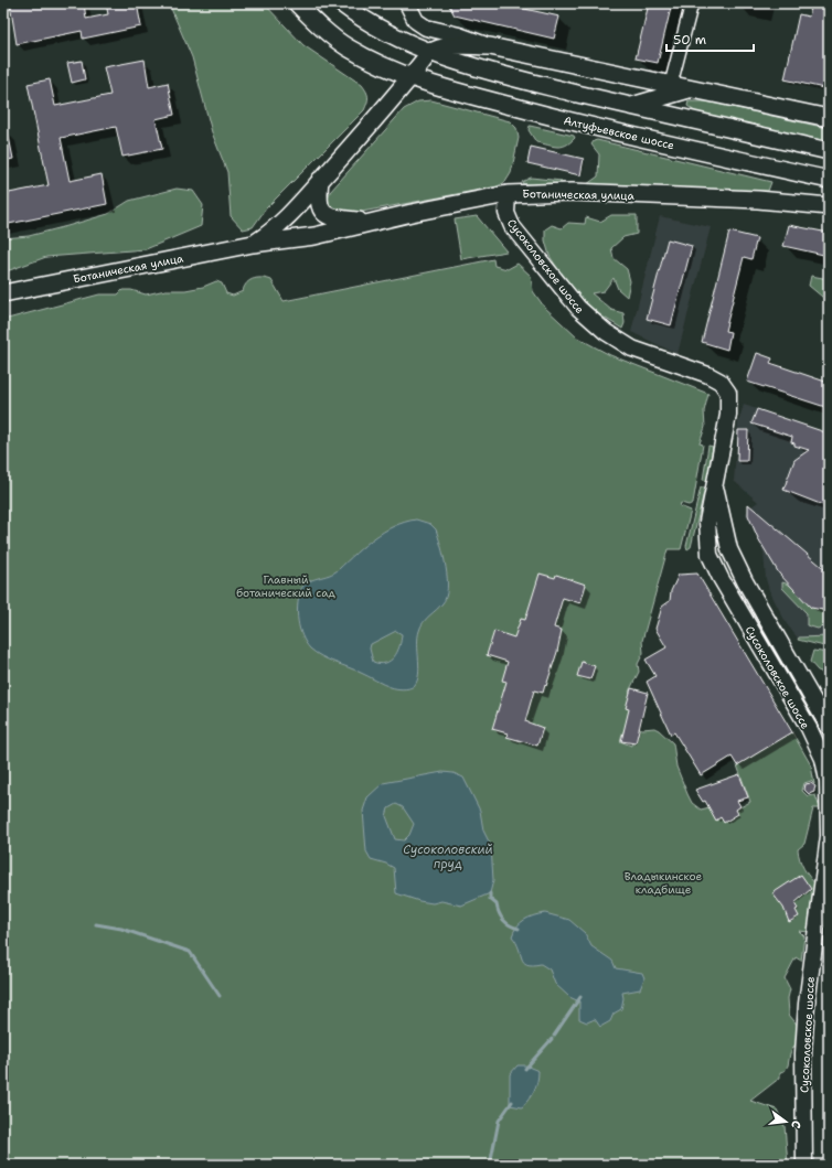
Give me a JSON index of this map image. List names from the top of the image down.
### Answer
{
  "streets": {
    "main road": ["Алтуфьевское шоссе", "Ботаническая улица"],
    "street": ["Сусоколовское шоссе"]
  },
  "crossings": [
    ["Алтуфьевское шоссе", "Ботаническая улица"],
    ["Ботаническая улица", "Сусоколовское шоссе"]
  ],
  "water": ["Сусоколовский пруд"],
  "parks": ["Главный ботанический сад", "Владыкинское кладбище"],
  "scale_bar": "50 m",
  "north": "right"
}
